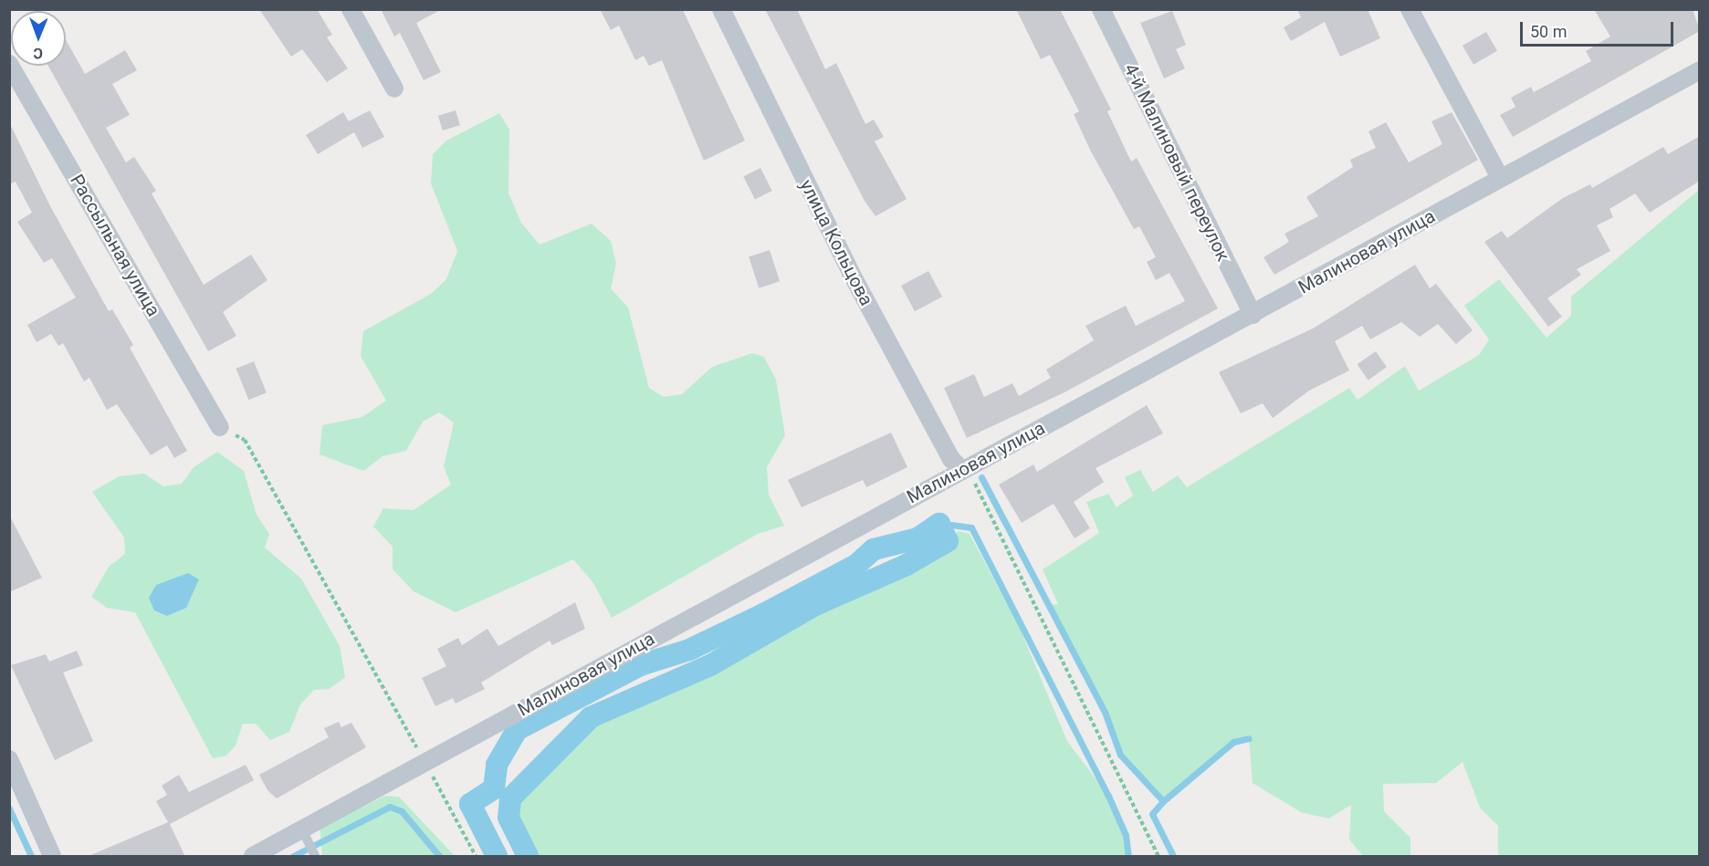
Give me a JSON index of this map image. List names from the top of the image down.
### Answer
{
  "streets": {
    "street": [
      "4-й Малиновый переулок",
      "улица Кольцова",
      "Рассыльная улица",
      "Малиновая улица"
    ]
  },
  "crossings": [
    ["4-й Малиновый переулок", "Малиновая улица"],
    ["улица Кольцова", "Малиновая улица"]
  ],
  "scale_bar": "50 m",
  "north": "bottom"
}
